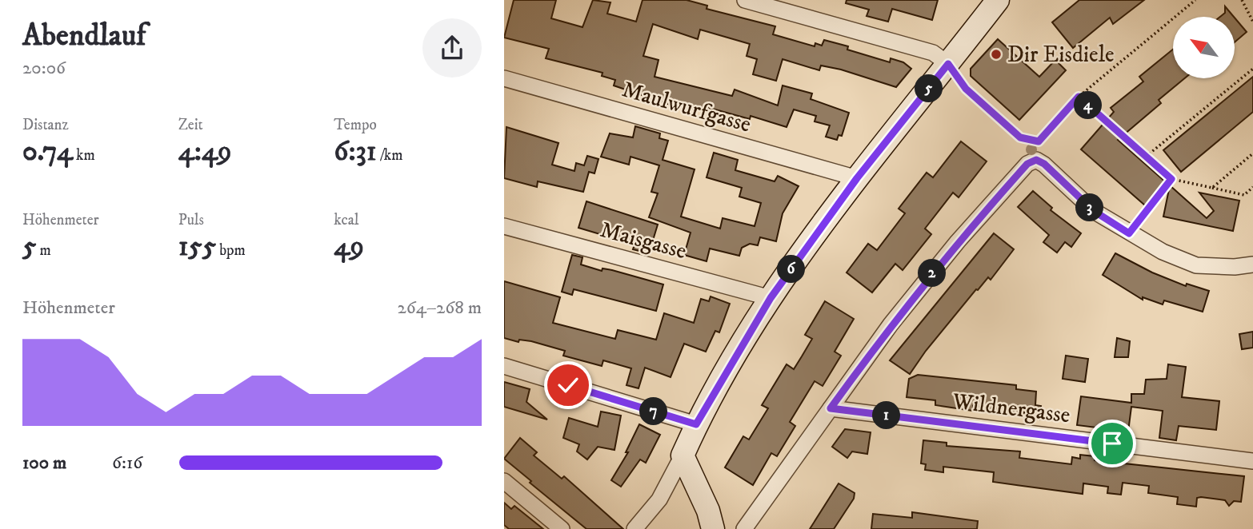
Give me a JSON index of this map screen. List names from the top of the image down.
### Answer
{
  "streets": {
    "street": ["Maulwurfgasse", "Maisgasse", "Wildnergasse"]
  },
  "places": ["Dir Eisdiele"],
  "north": "top left",
  "page": {
    "heading": ["Abendlauf", "20:06"],
    "pins": [
      "5",
      "4",
      "3",
      "6",
      "2",
      "7",
      "1"
    ],
    "stats": [
      ["Distanz", "0.74 km"],
      ["Zeit", "4:49"],
      ["Tempo", "6:31 /km"],
      ["Höhenmeter", "5 m"],
      ["Puls", "155 bpm"],
      ["kcal", "49"]
    ],
    "chart": ["Höhenmeter", "264–268 m"],
    "list": [
      {
        "name": "100 m",
        "note": "6:16"
      }
    ]
  }
}
